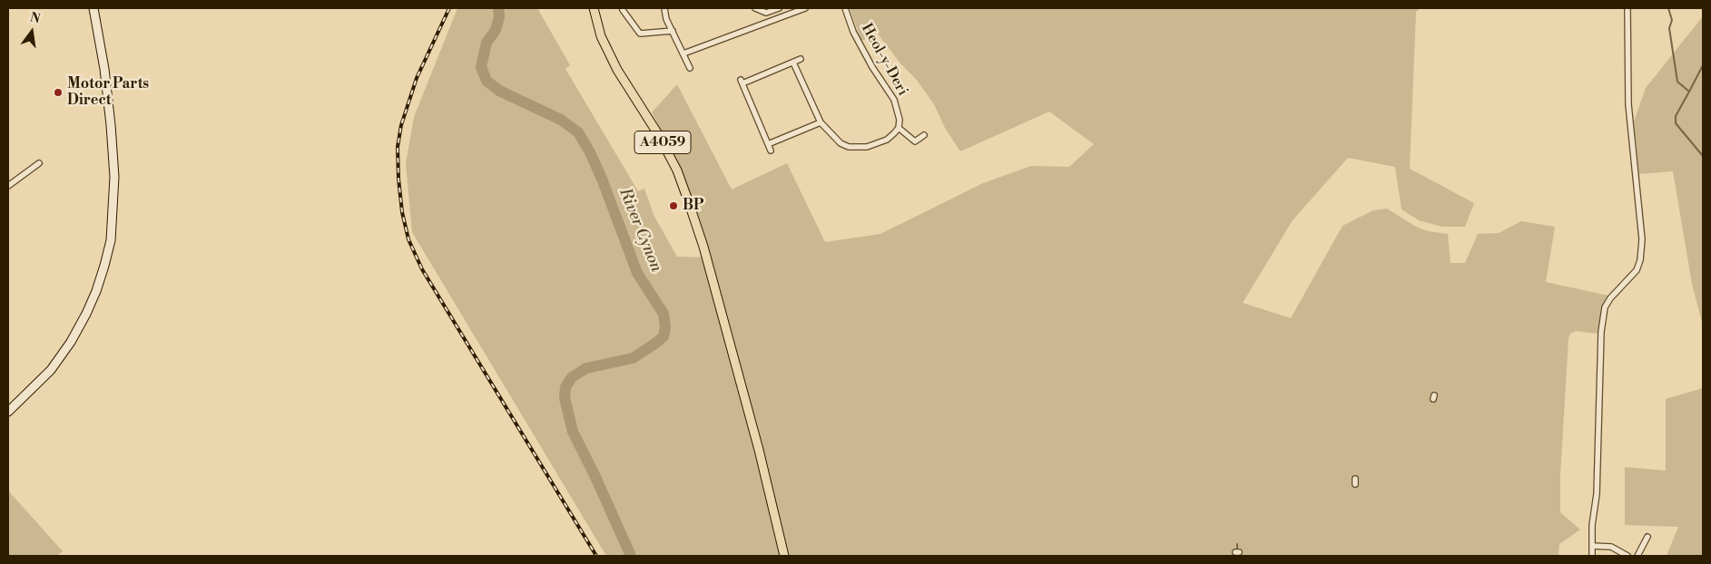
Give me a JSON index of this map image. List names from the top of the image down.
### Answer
{
  "streets": {
    "main road": ["A4059"],
    "street": ["Heol-y-Deri"]
  },
  "water": ["River Cynon"],
  "places": ["Motor Parts Direct", "BP"],
  "north": "top"
}
